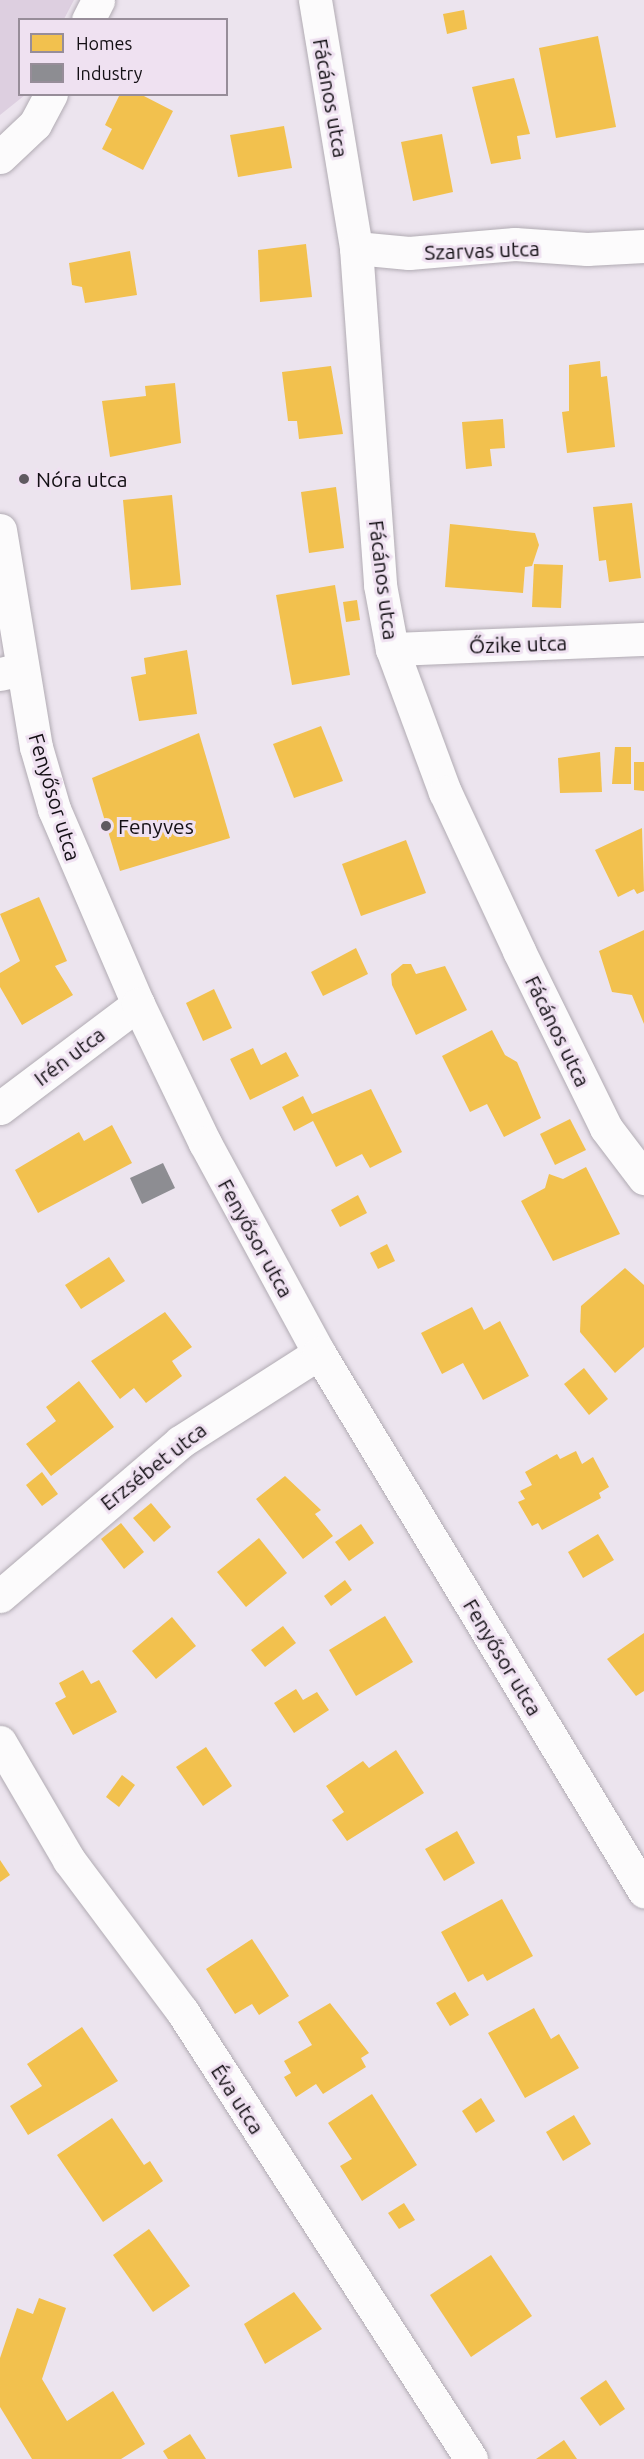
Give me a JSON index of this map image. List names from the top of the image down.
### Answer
{
  "streets": {
    "street": [
      "Fácános utca",
      "Szarvas utca",
      "Őzike utca",
      "Fenyősor utca",
      "Irén utca",
      "Erzsébet utca",
      "Éva utca"
    ]
  },
  "crossings": [
    ["Fácános utca", "Szarvas utca"],
    ["Fácános utca", "Őzike utca"],
    ["Fenyősor utca", "Irén utca"],
    ["Fenyősor utca", "Erzsébet utca"]
  ],
  "places": ["Nóra utca", "Fenyves"],
  "legend": ["Homes", "Industry"]
}
